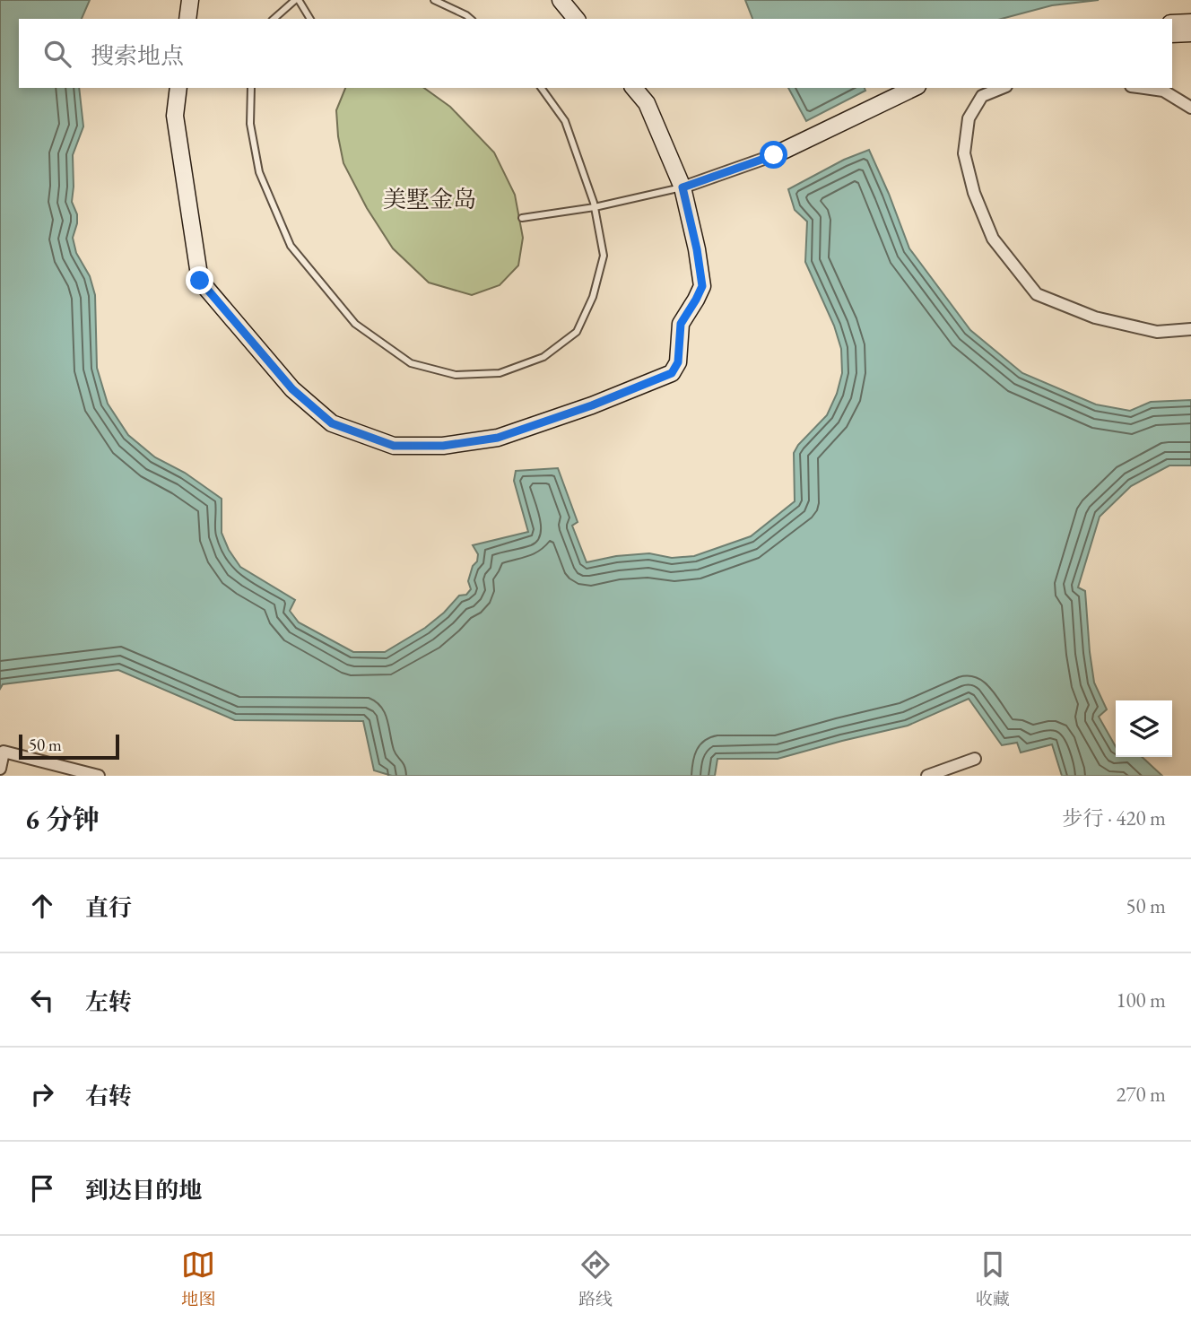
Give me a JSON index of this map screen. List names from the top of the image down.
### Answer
{
  "districts": ["美墅金岛"],
  "scale_bar": "50 m",
  "page": {
    "search": "搜索地点",
    "scale": "50 m",
    "heading": ["6 分钟", "步行 · 420 m"],
    "list": [
      ["直行", "50 m"],
      ["左转", "100 m"],
      ["右转", "270 m"],
      "到达目的地"
    ],
    "nav": ["地图", "路线", "收藏"]
  }
}
